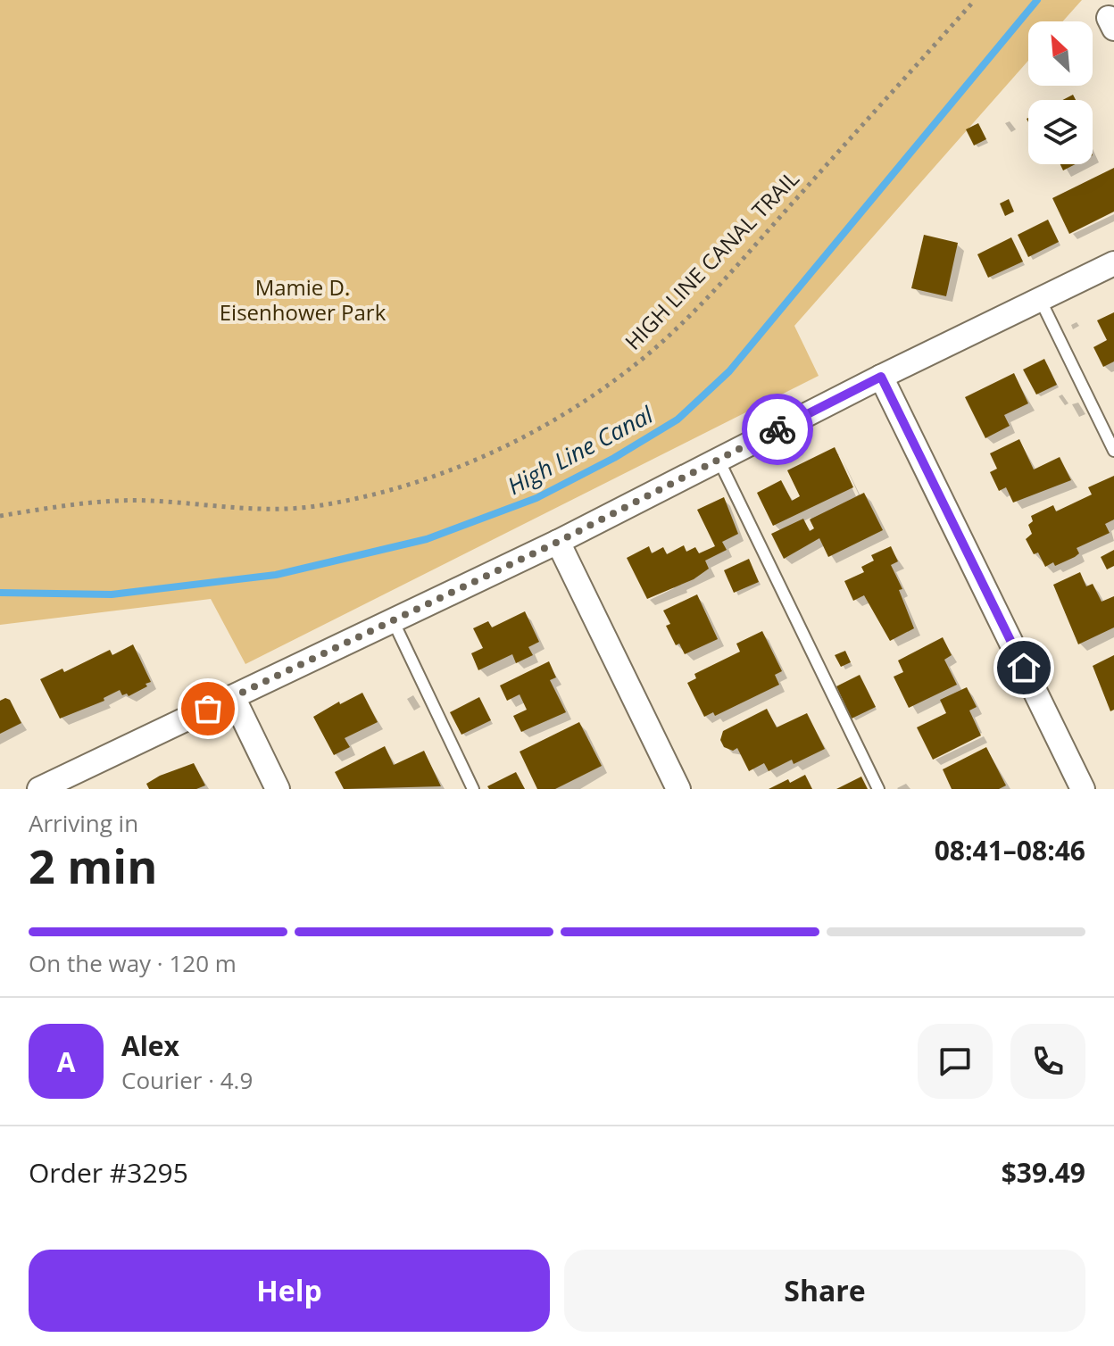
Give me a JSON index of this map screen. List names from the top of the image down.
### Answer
{
  "streets": {
    "path": ["HIGH LINE CANAL TRAIL"]
  },
  "water": ["High Line Canal"],
  "parks": ["Mamie D. Eisenhower Park"],
  "north": "top left",
  "page": {
    "heading": ["2 min", "Arriving in", "08:41–08:46"],
    "panel": [
      "Alex",
      "Courier · 4.9",
      "Order #3295",
      "$39.49"
    ],
    "bar": "On the way · 120 m",
    "round": "A",
    "buttons": ["Help", "Share"]
  }
}
